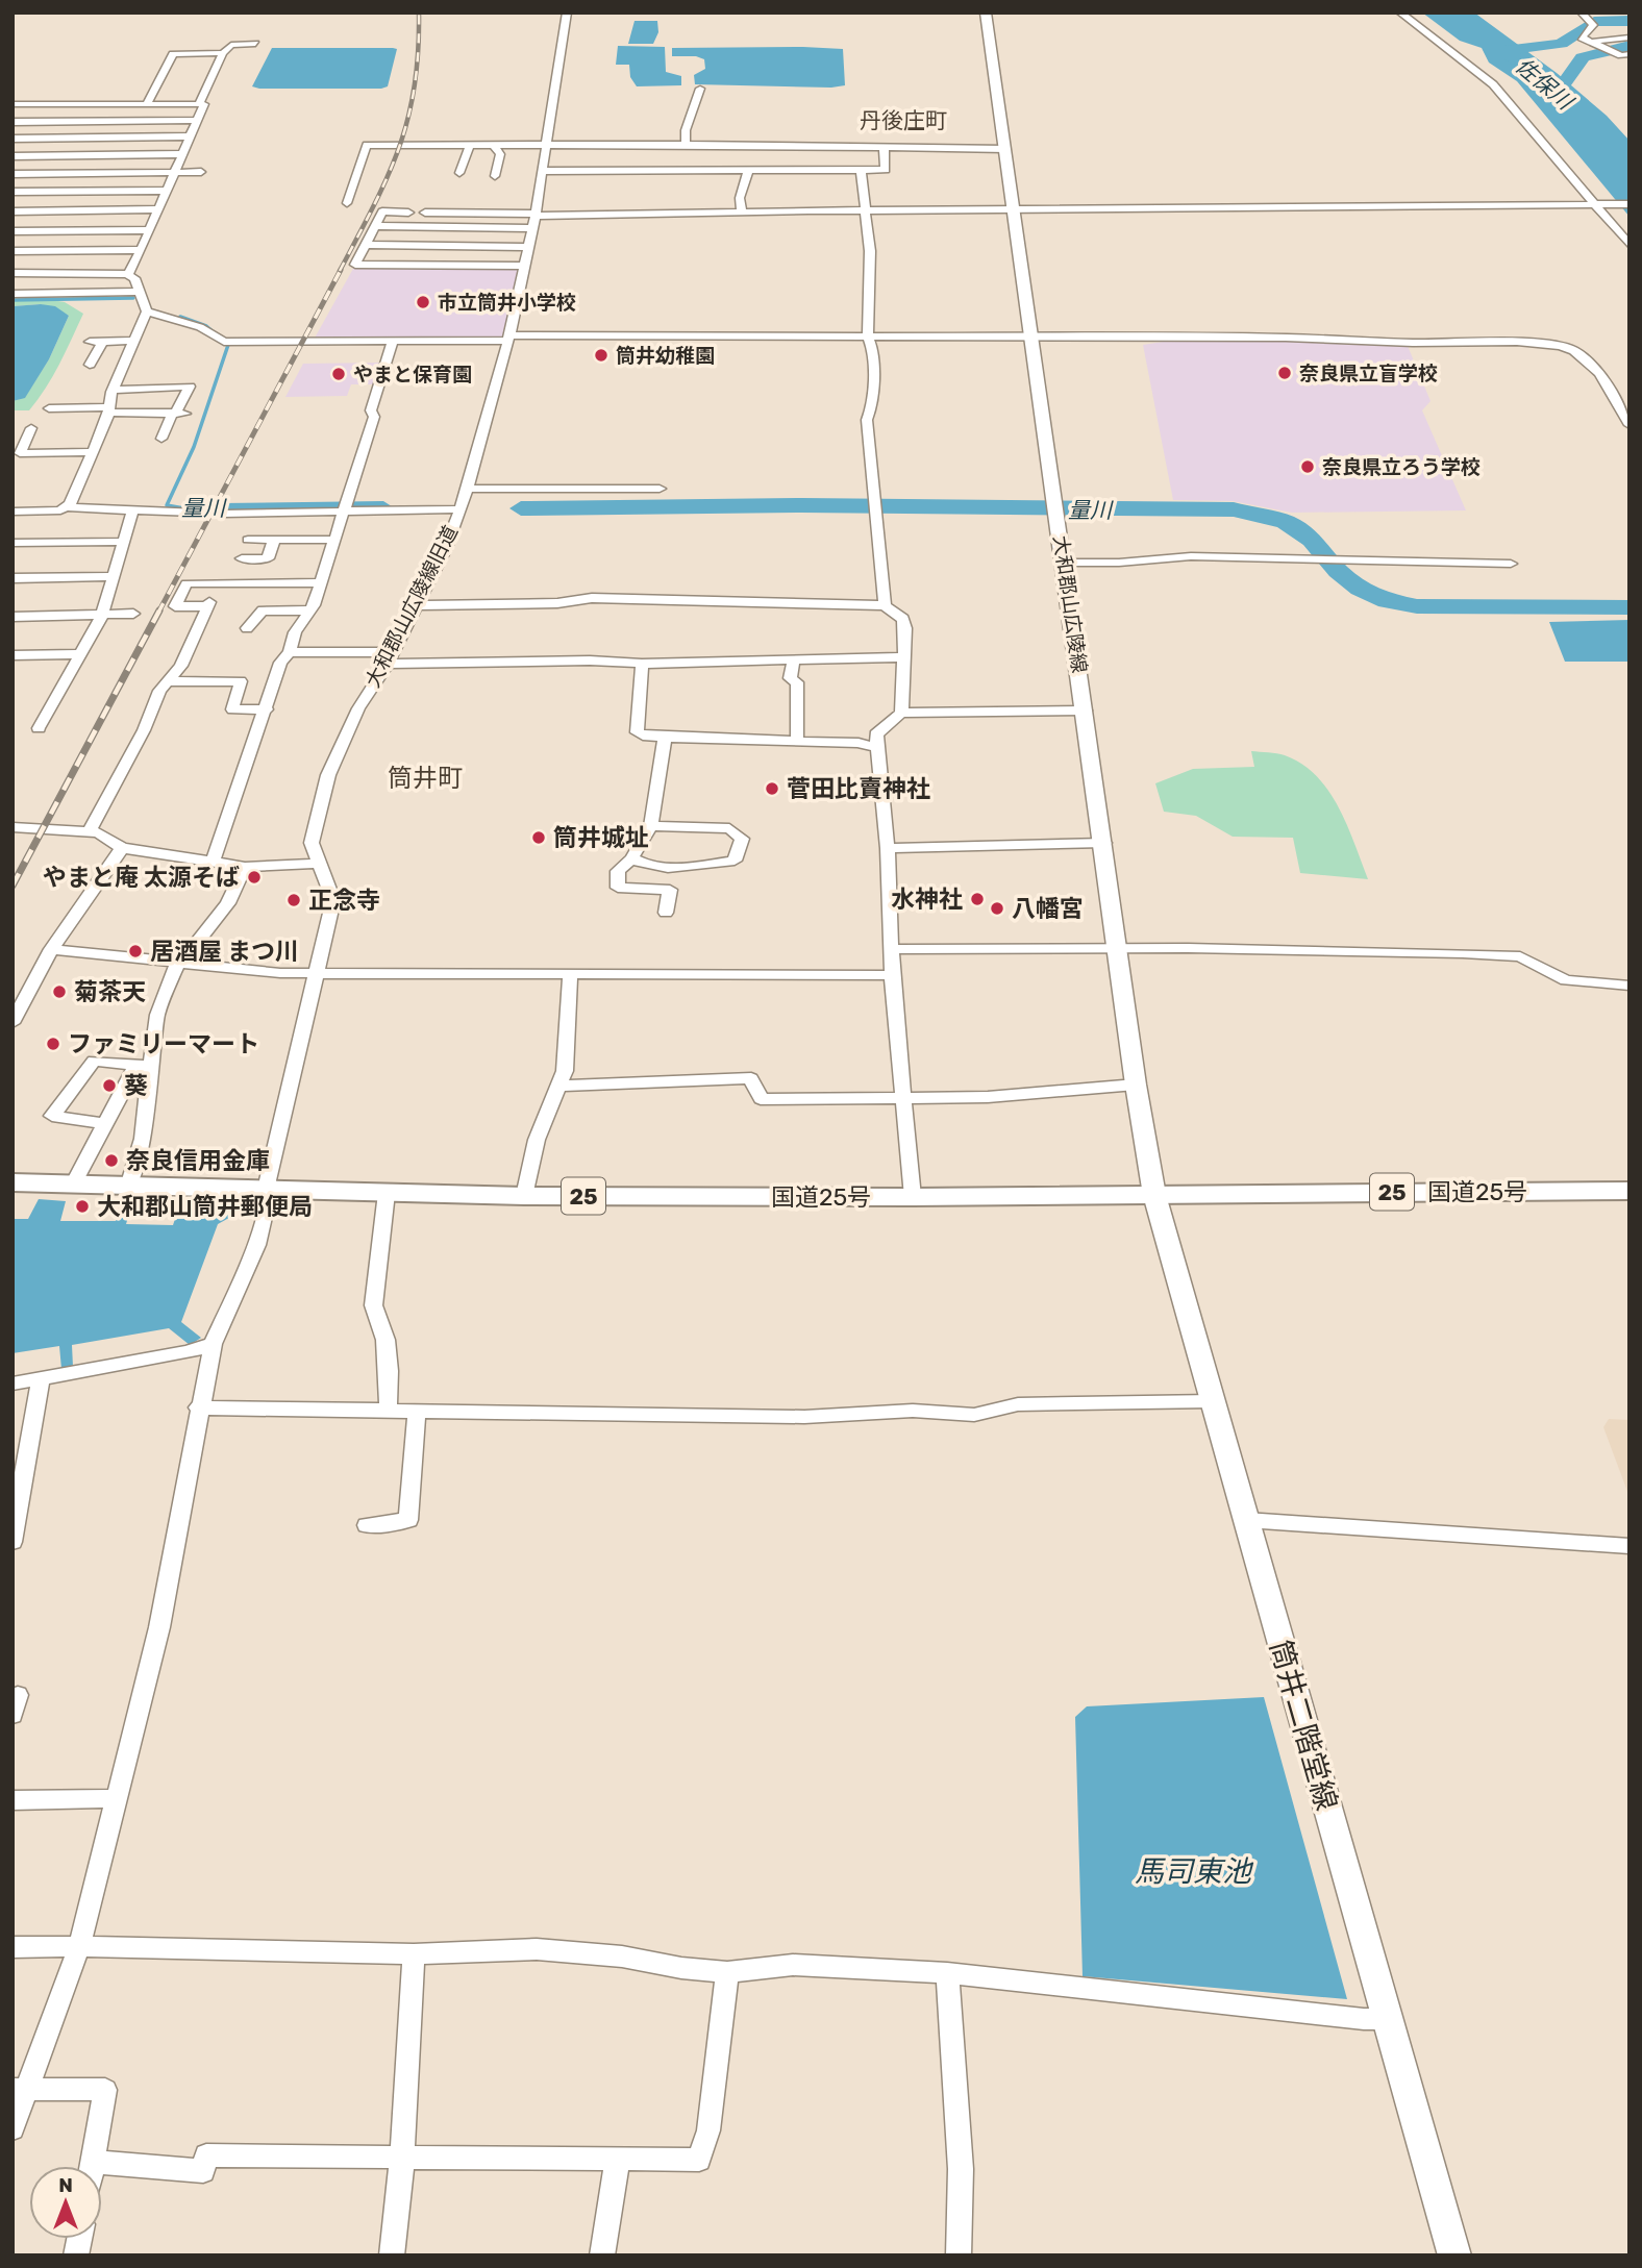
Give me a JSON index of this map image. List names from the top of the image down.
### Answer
{
  "streets": {
    "highway": ["25", "国道25号"],
    "main road": ["大和郡山広陵線", "筒井二階堂線"],
    "street": ["大和郡山広陵線旧道"]
  },
  "crossings": [
    ["大和郡山広陵線", "国道25号"],
    ["大和郡山広陵線", "筒井二階堂線"],
    ["大和郡山広陵線旧道", "国道25号"],
    ["国道25号", "筒井二階堂線"]
  ],
  "districts": ["丹後庄町", "筒井町"],
  "water": ["佐保川", "量川", "馬司東池"],
  "places": [
    "市立筒井小学校",
    "筒井幼稚園",
    "奈良県立盲学校",
    "やまと保育園",
    "奈良県立ろう学校",
    "菅田比賣神社",
    "筒井城址",
    "やまと庵 太源そば",
    "水神社",
    "正念寺",
    "八幡宮",
    "居酒屋 まつ川",
    "菊茶天",
    "ファミリーマート",
    "葵",
    "奈良信用金庫",
    "大和郡山筒井郵便局"
  ],
  "north": "top"
}
